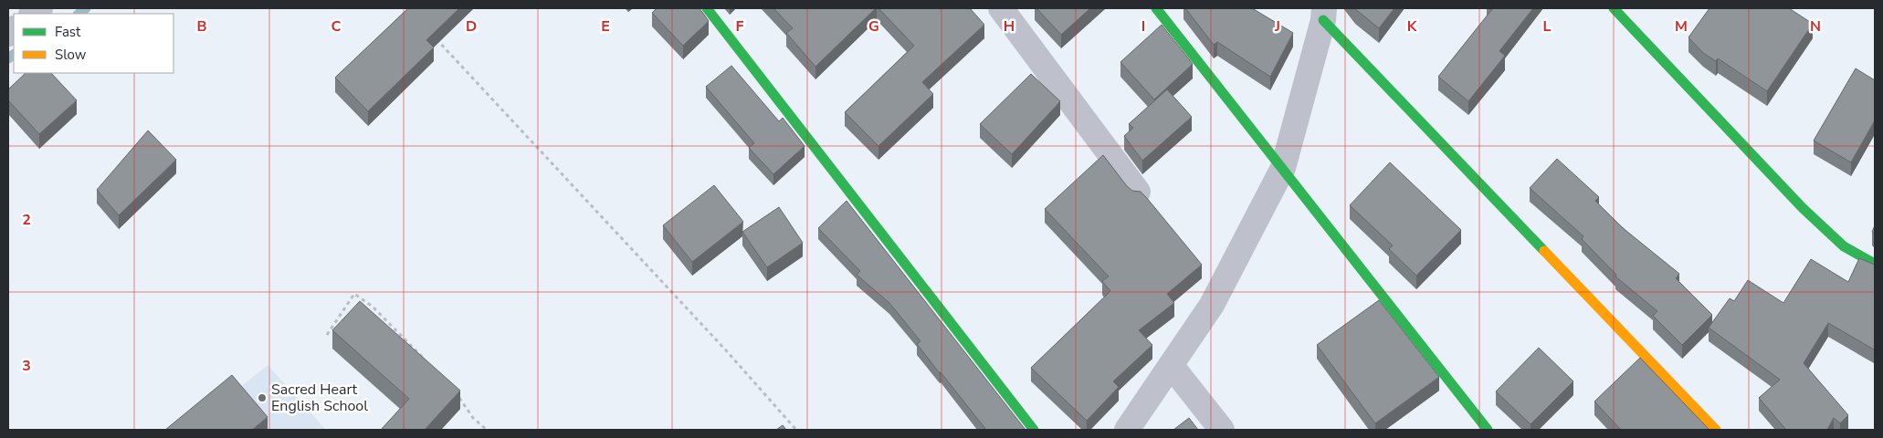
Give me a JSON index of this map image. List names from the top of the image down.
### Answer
{
  "places": ["Sacred Heart English School"],
  "legend": ["Fast", "Slow"],
  "grid": {
    "columns": [
      "B",
      "C",
      "D",
      "E",
      "F",
      "G",
      "H",
      "I",
      "J",
      "K",
      "L",
      "M",
      "N"
    ],
    "rows": ["2", "3"]
  }
}
